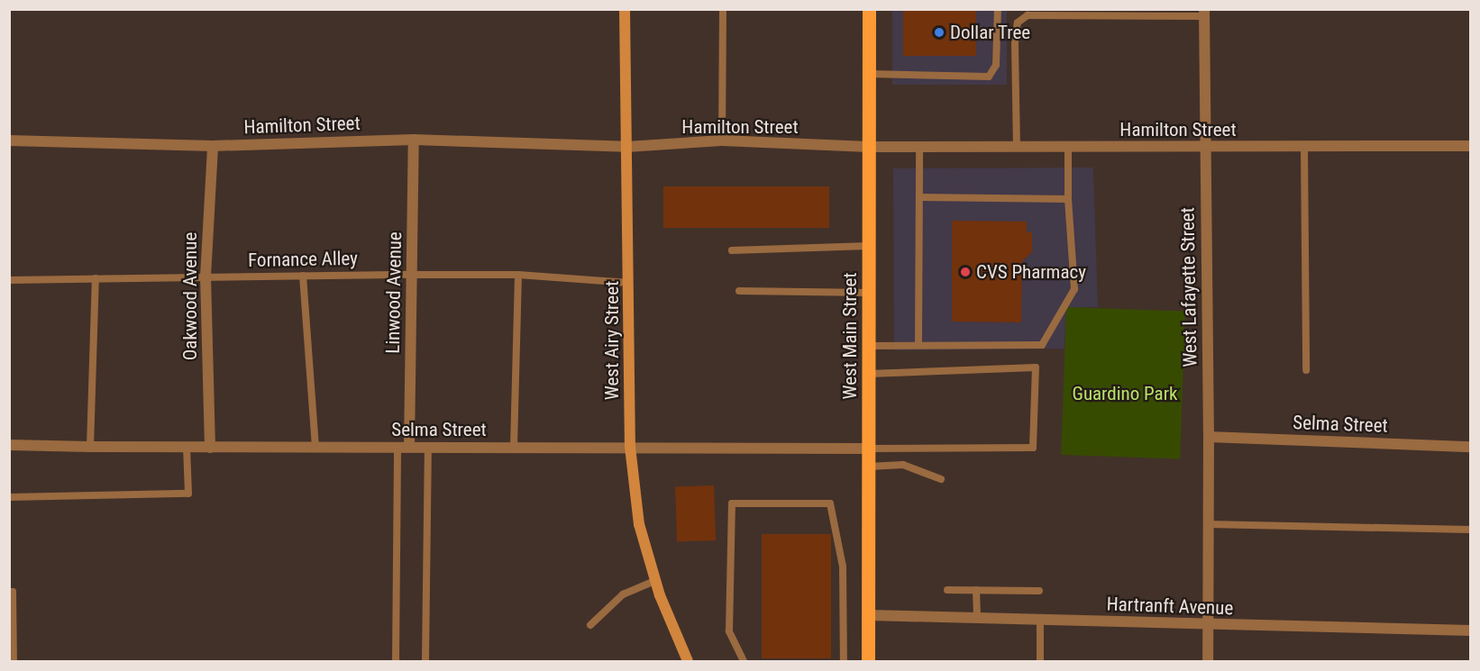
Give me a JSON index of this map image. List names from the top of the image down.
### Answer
{
  "streets": {
    "main road": ["West Main Street", "West Airy Street"],
    "street": [
      "Hamilton Street",
      "West Lafayette Street",
      "Linwood Avenue",
      "Oakwood Avenue",
      "Selma Street",
      "Hartranft Avenue"
    ],
    "lane": ["Fornance Alley"]
  },
  "crossings": [
    ["Hamilton Street", "West Lafayette Street"],
    ["Hamilton Street", "Linwood Avenue"],
    ["Hamilton Street", "Oakwood Avenue"],
    ["Hamilton Street", "West Main Street"],
    ["Hamilton Street", "West Airy Street"],
    ["Fornance Alley", "Linwood Avenue"],
    ["Fornance Alley", "Oakwood Avenue"],
    ["Fornance Alley", "West Airy Street"],
    ["West Lafayette Street", "Selma Street"],
    ["West Lafayette Street", "Hartranft Avenue"],
    ["Linwood Avenue", "Selma Street"],
    ["Oakwood Avenue", "Selma Street"],
    ["West Main Street", "Selma Street"],
    ["West Main Street", "Hartranft Avenue"],
    ["West Airy Street", "Selma Street"]
  ],
  "parks": ["Guardino Park"],
  "places": ["Dollar Tree", "CVS Pharmacy"]
}
